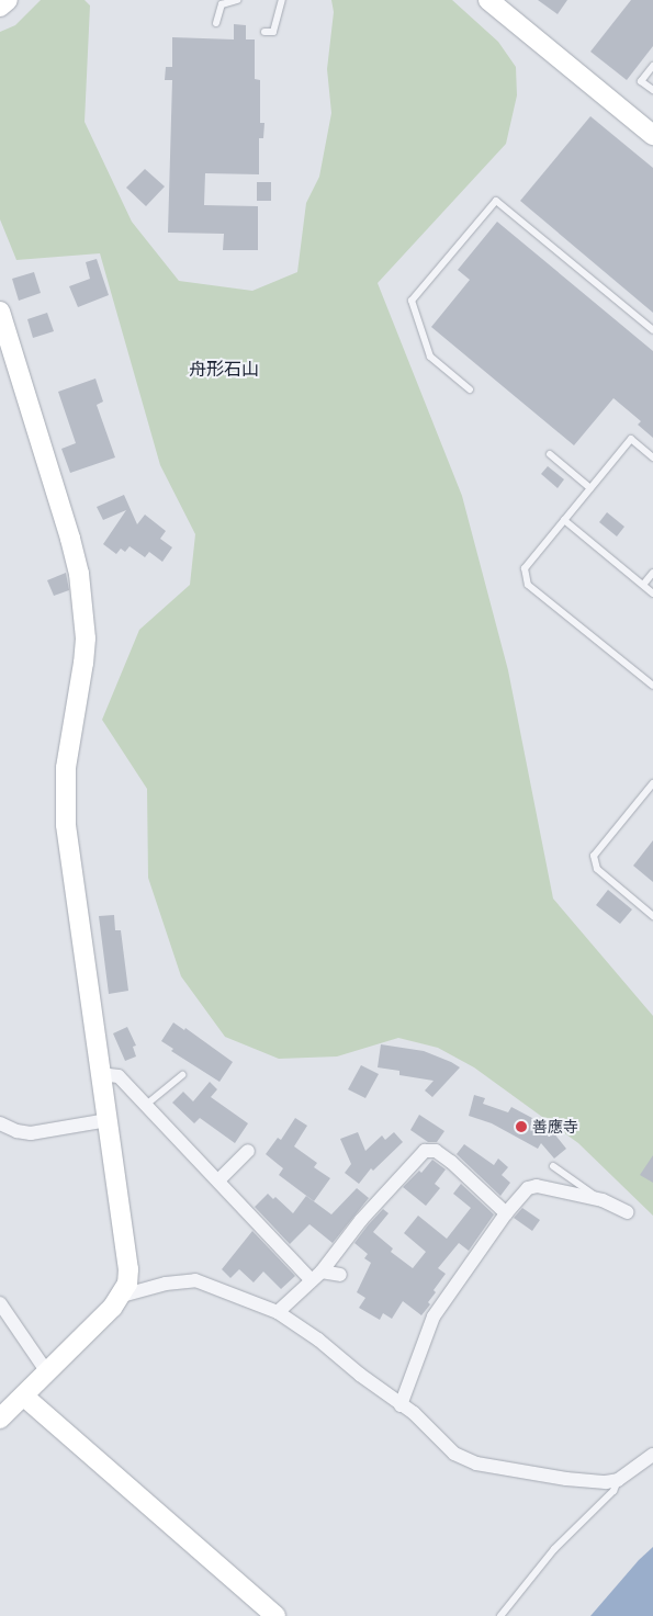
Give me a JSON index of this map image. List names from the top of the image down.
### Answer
{
  "districts": ["舟形石山"],
  "places": ["善應寺"]
}
